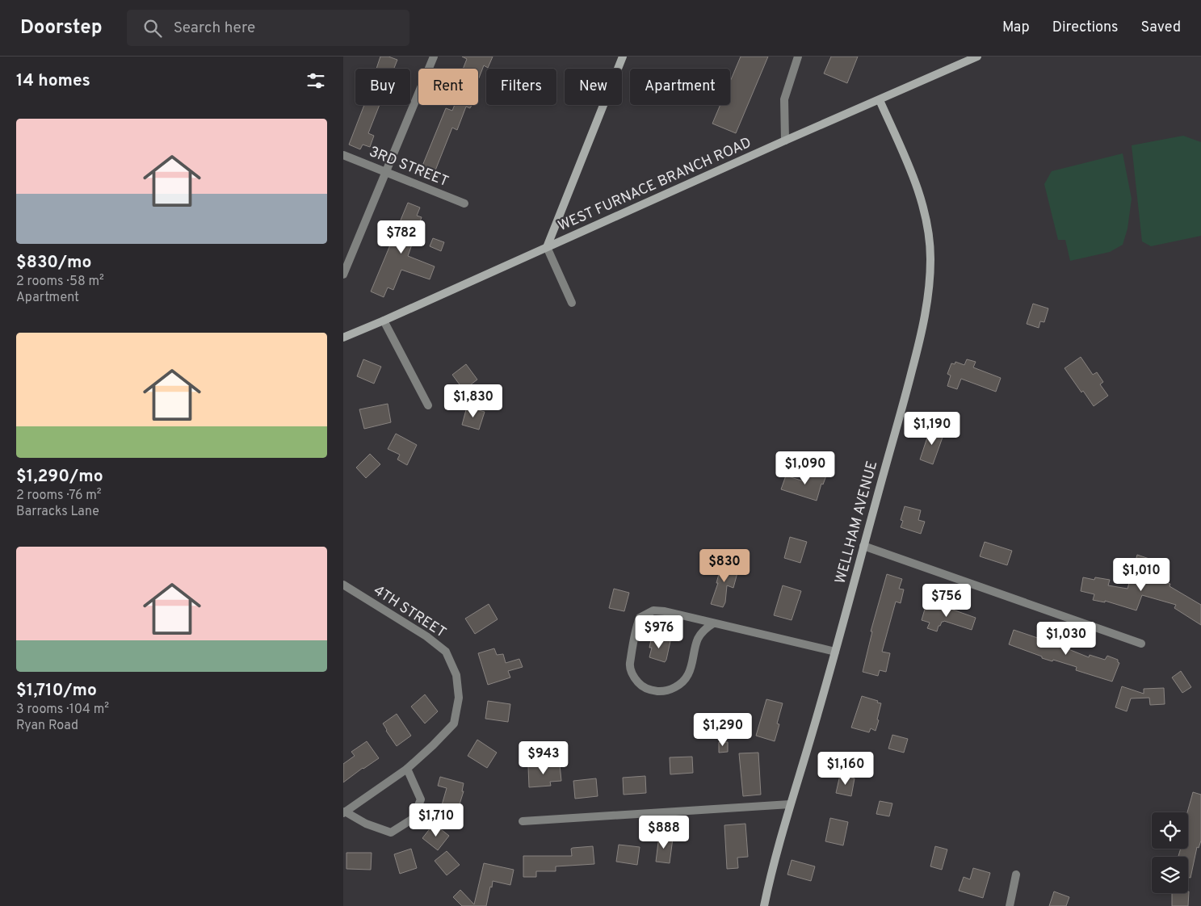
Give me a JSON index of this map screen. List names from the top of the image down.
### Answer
{
  "streets": {
    "street": [
      "3RD STREET",
      "WEST FURNACE BRANCH ROAD",
      "WELLHAM AVENUE",
      "4TH STREET"
    ]
  },
  "crossings": [
    ["WEST FURNACE BRANCH ROAD", "WELLHAM AVENUE"]
  ],
  "page": {
    "header": "Doorstep",
    "search": "Search here",
    "nav": ["Map", "Directions", "Saved"],
    "heading": "14 homes",
    "chip": [
      "Buy",
      "Rent",
      "Filters",
      "New",
      "Apartment"
    ],
    "list": [
      {
        "name": "$830/mo",
        "note": "2 rooms · 58 m² · Apartment"
      },
      {
        "name": "$1,290/mo",
        "note": "2 rooms · 76 m² · Barracks Lane"
      },
      {
        "name": "$1,710/mo",
        "note": "3 rooms · 104 m² · Ryan Road"
      }
    ],
    "price": [
      "$782",
      "$1,830",
      "$1,190",
      "$1,090",
      "$830",
      "$1,010",
      "$756",
      "$976",
      "$1,030",
      "$1,290",
      "$943",
      "$1,160",
      "$1,710",
      "$888"
    ]
  }
}
